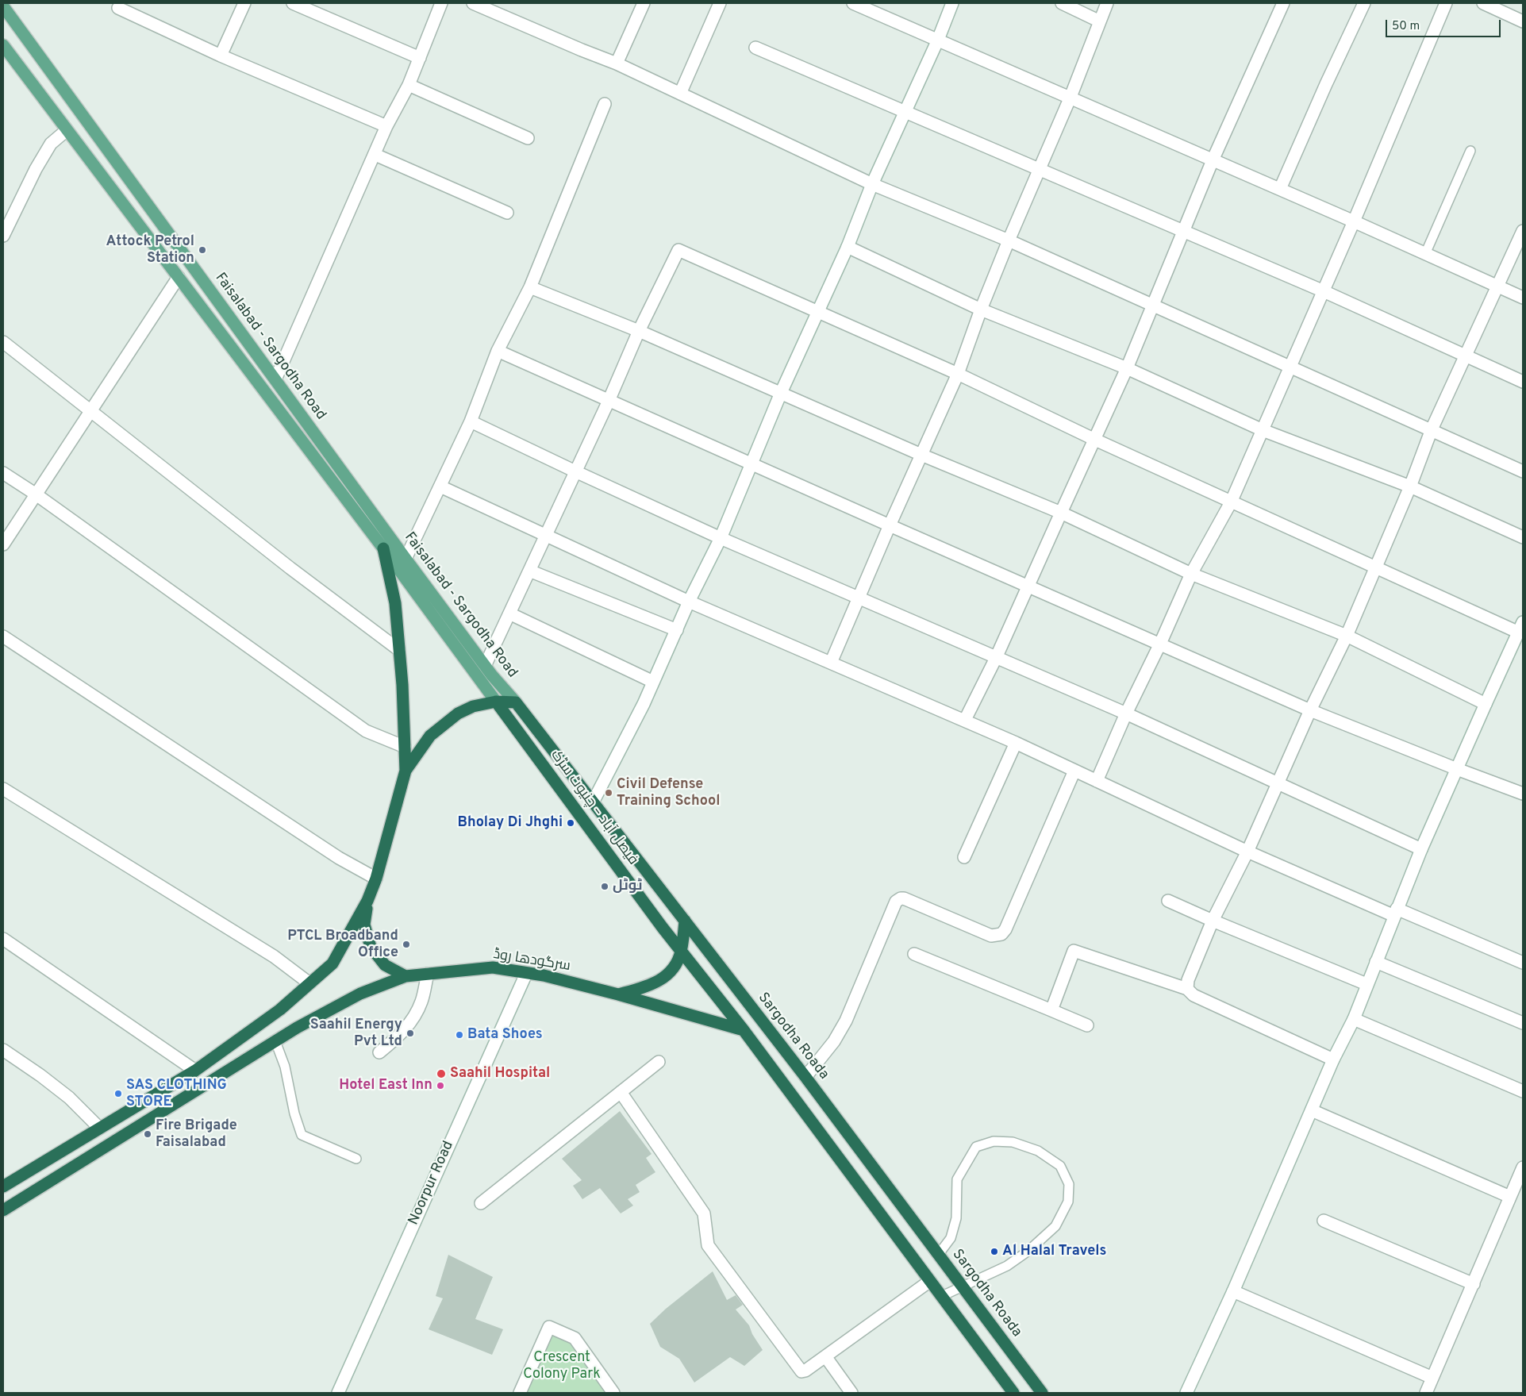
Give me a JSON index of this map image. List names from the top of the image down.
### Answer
{
  "streets": {
    "highway": ["فیصل آباد – چنیوٹ سڑک", "سرگودھا روڈ", "Sargodha Roada"],
    "main road": ["Faisalabad - Sargodha Road"],
    "street": ["Noorpur Road"]
  },
  "crossings": [
    ["Faisalabad - Sargodha Road", "فیصل آباد – چنیوٹ سڑک"],
    ["Faisalabad - Sargodha Road", "Sargodha Roada"],
    ["سرگودھا روڈ", "Noorpur Road"]
  ],
  "parks": ["Crescent Colony Park"],
  "places": [
    "Attock Petrol Station",
    "Civil Defense Training School",
    "Bholay Di Jhghi",
    "ٹوٹل",
    "PTCL Broadband Office",
    "Saahil Energy Pvt Ltd",
    "Bata Shoes",
    "Saahil Hospital",
    "Hotel East Inn",
    "SAS CLOTHING STORE",
    "Fire Brigade Faisalabad",
    "Al Halal Travels"
  ],
  "scale_bar": "50 m"
}
